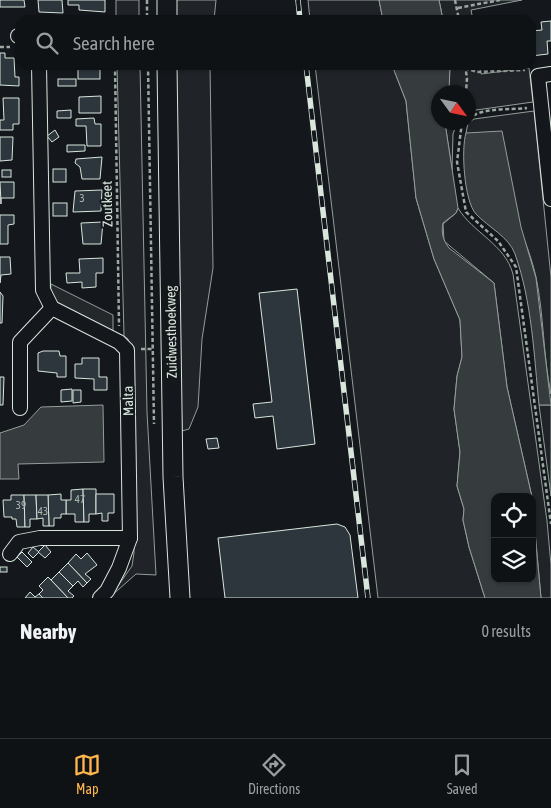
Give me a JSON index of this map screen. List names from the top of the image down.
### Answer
{
  "streets": {
    "main road": ["Zuidwesthoekweg"],
    "street": ["Malta"],
    "path": ["Zoutkeet"]
  },
  "crossings": [
    ["Zoutkeet", "Malta"]
  ],
  "house_numbers": [
    "3",
    "47",
    "39",
    "43"
  ],
  "north": "bottom right",
  "page": {
    "search": "Search here",
    "heading": ["Nearby", "0 results"],
    "nav": ["Map", "Directions", "Saved"]
  }
}
